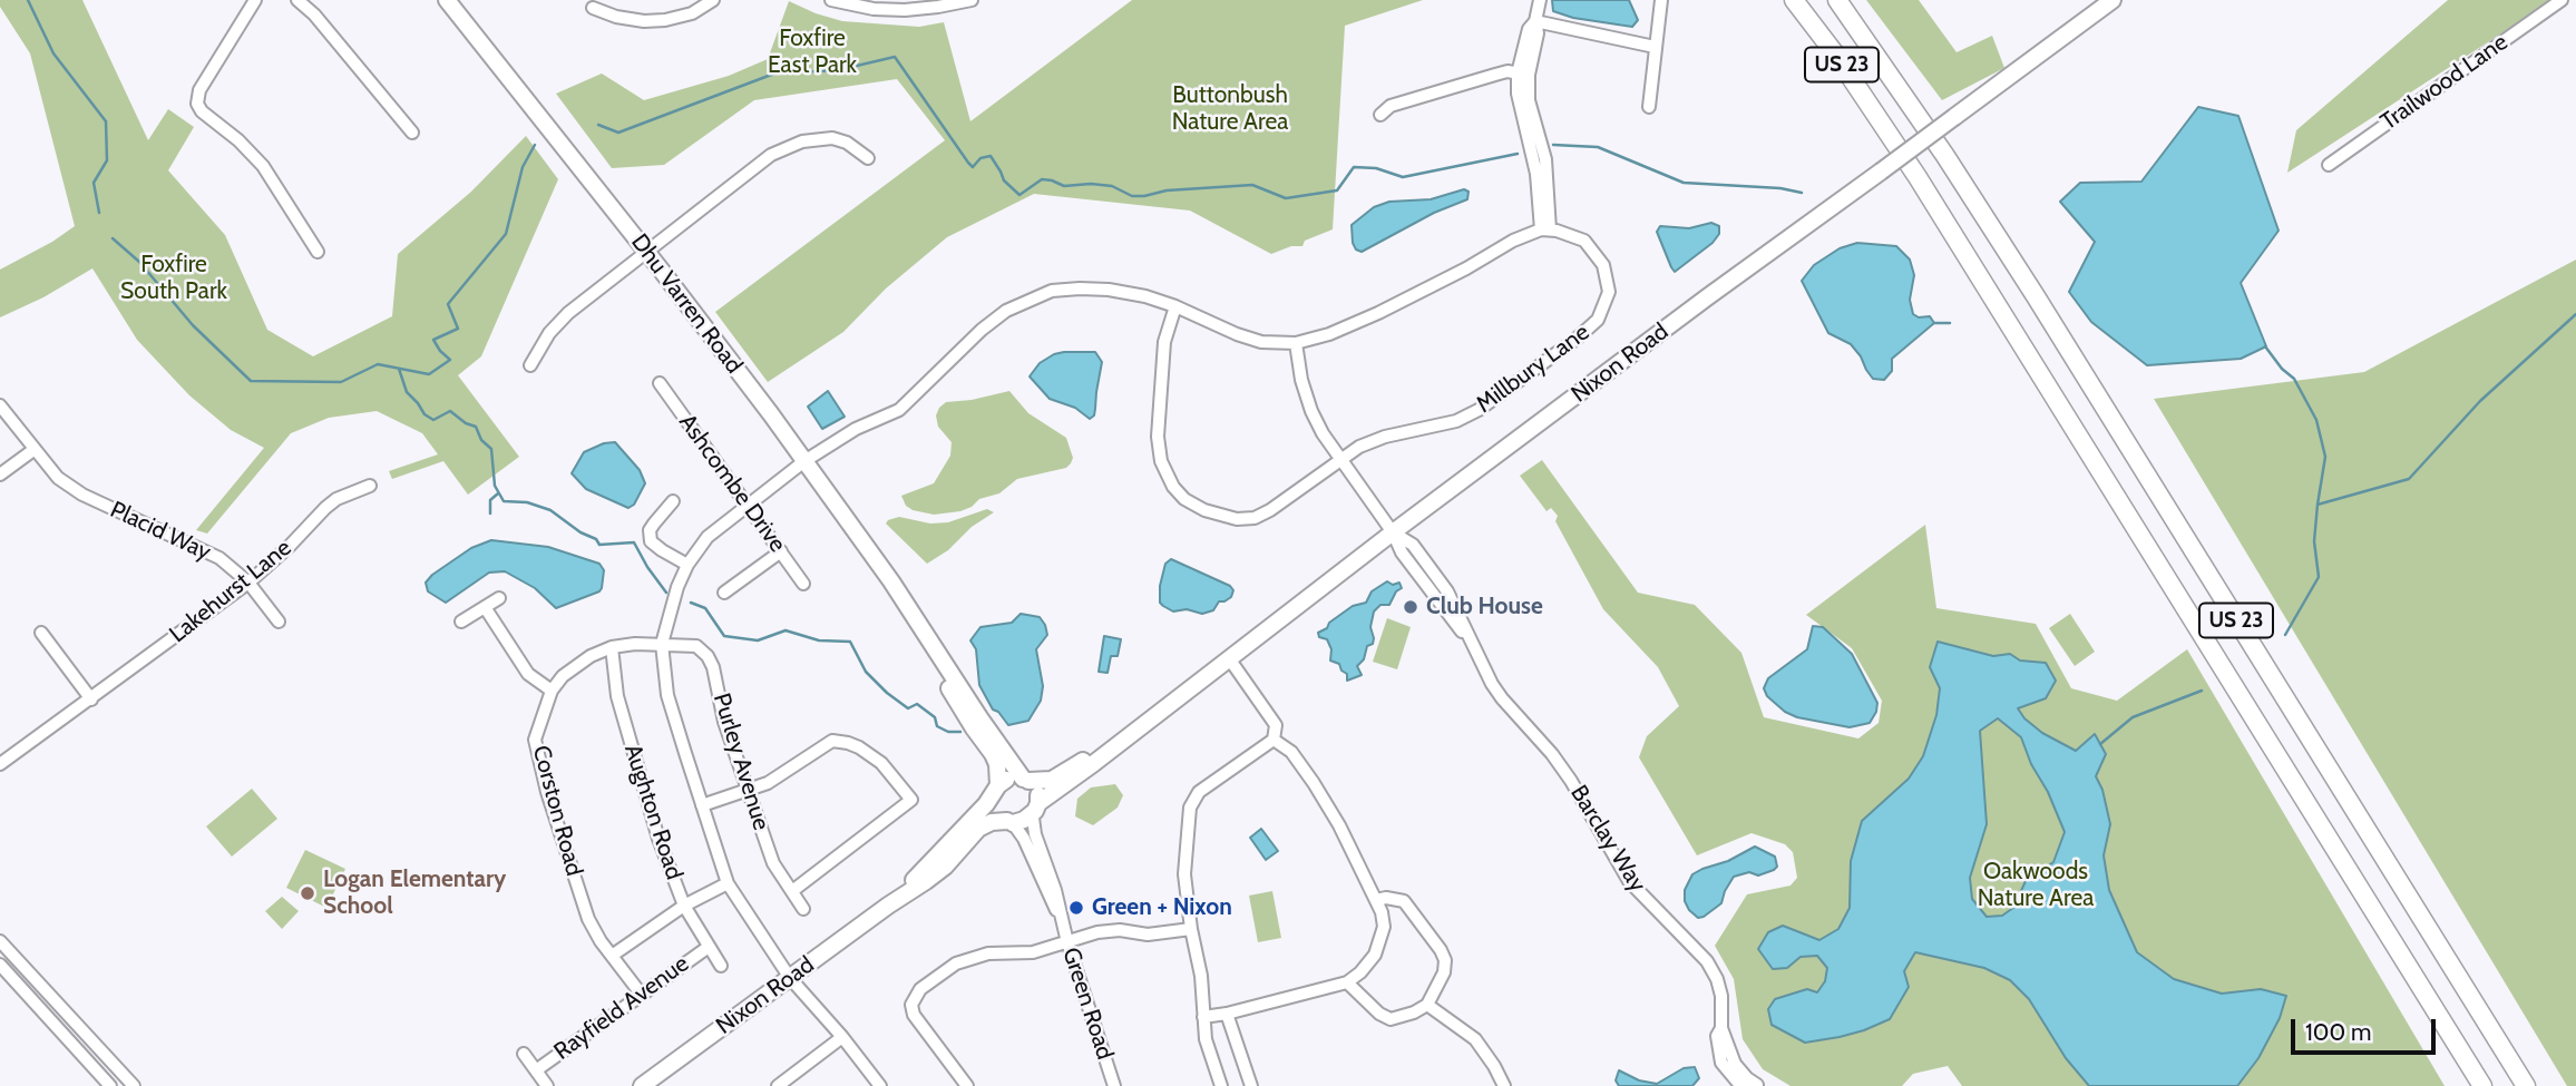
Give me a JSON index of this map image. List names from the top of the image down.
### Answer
{
  "streets": {
    "highway": ["US 23"],
    "main road": ["Dhu Varren Road", "Nixon Road"],
    "street": [
      "Trailwood Lane",
      "Millbury Lane",
      "Ashcombe Drive",
      "Placid Way",
      "Lakehurst Lane",
      "Purley Avenue",
      "Corston Road",
      "Aughton Road",
      "Barclay Way",
      "Green Road",
      "Rayfield Avenue"
    ]
  },
  "crossings": [
    ["Dhu Varren Road", "Nixon Road"],
    ["Dhu Varren Road", "Green Road"],
    ["Nixon Road", "Barclay Way"],
    ["Nixon Road", "Green Road"],
    ["Millbury Lane", "Barclay Way"],
    ["Placid Way", "Lakehurst Lane"],
    ["Purley Avenue", "Corston Road"],
    ["Corston Road", "Aughton Road"],
    ["Corston Road", "Rayfield Avenue"],
    ["Aughton Road", "Rayfield Avenue"]
  ],
  "parks": [
    "Foxfire East Park",
    "Buttonbush Nature Area",
    "Foxfire South Park",
    "Oakwoods Nature Area"
  ],
  "places": ["Club House", "Logan Elementary School", "Green + Nixon"],
  "scale_bar": "100 m"
}
